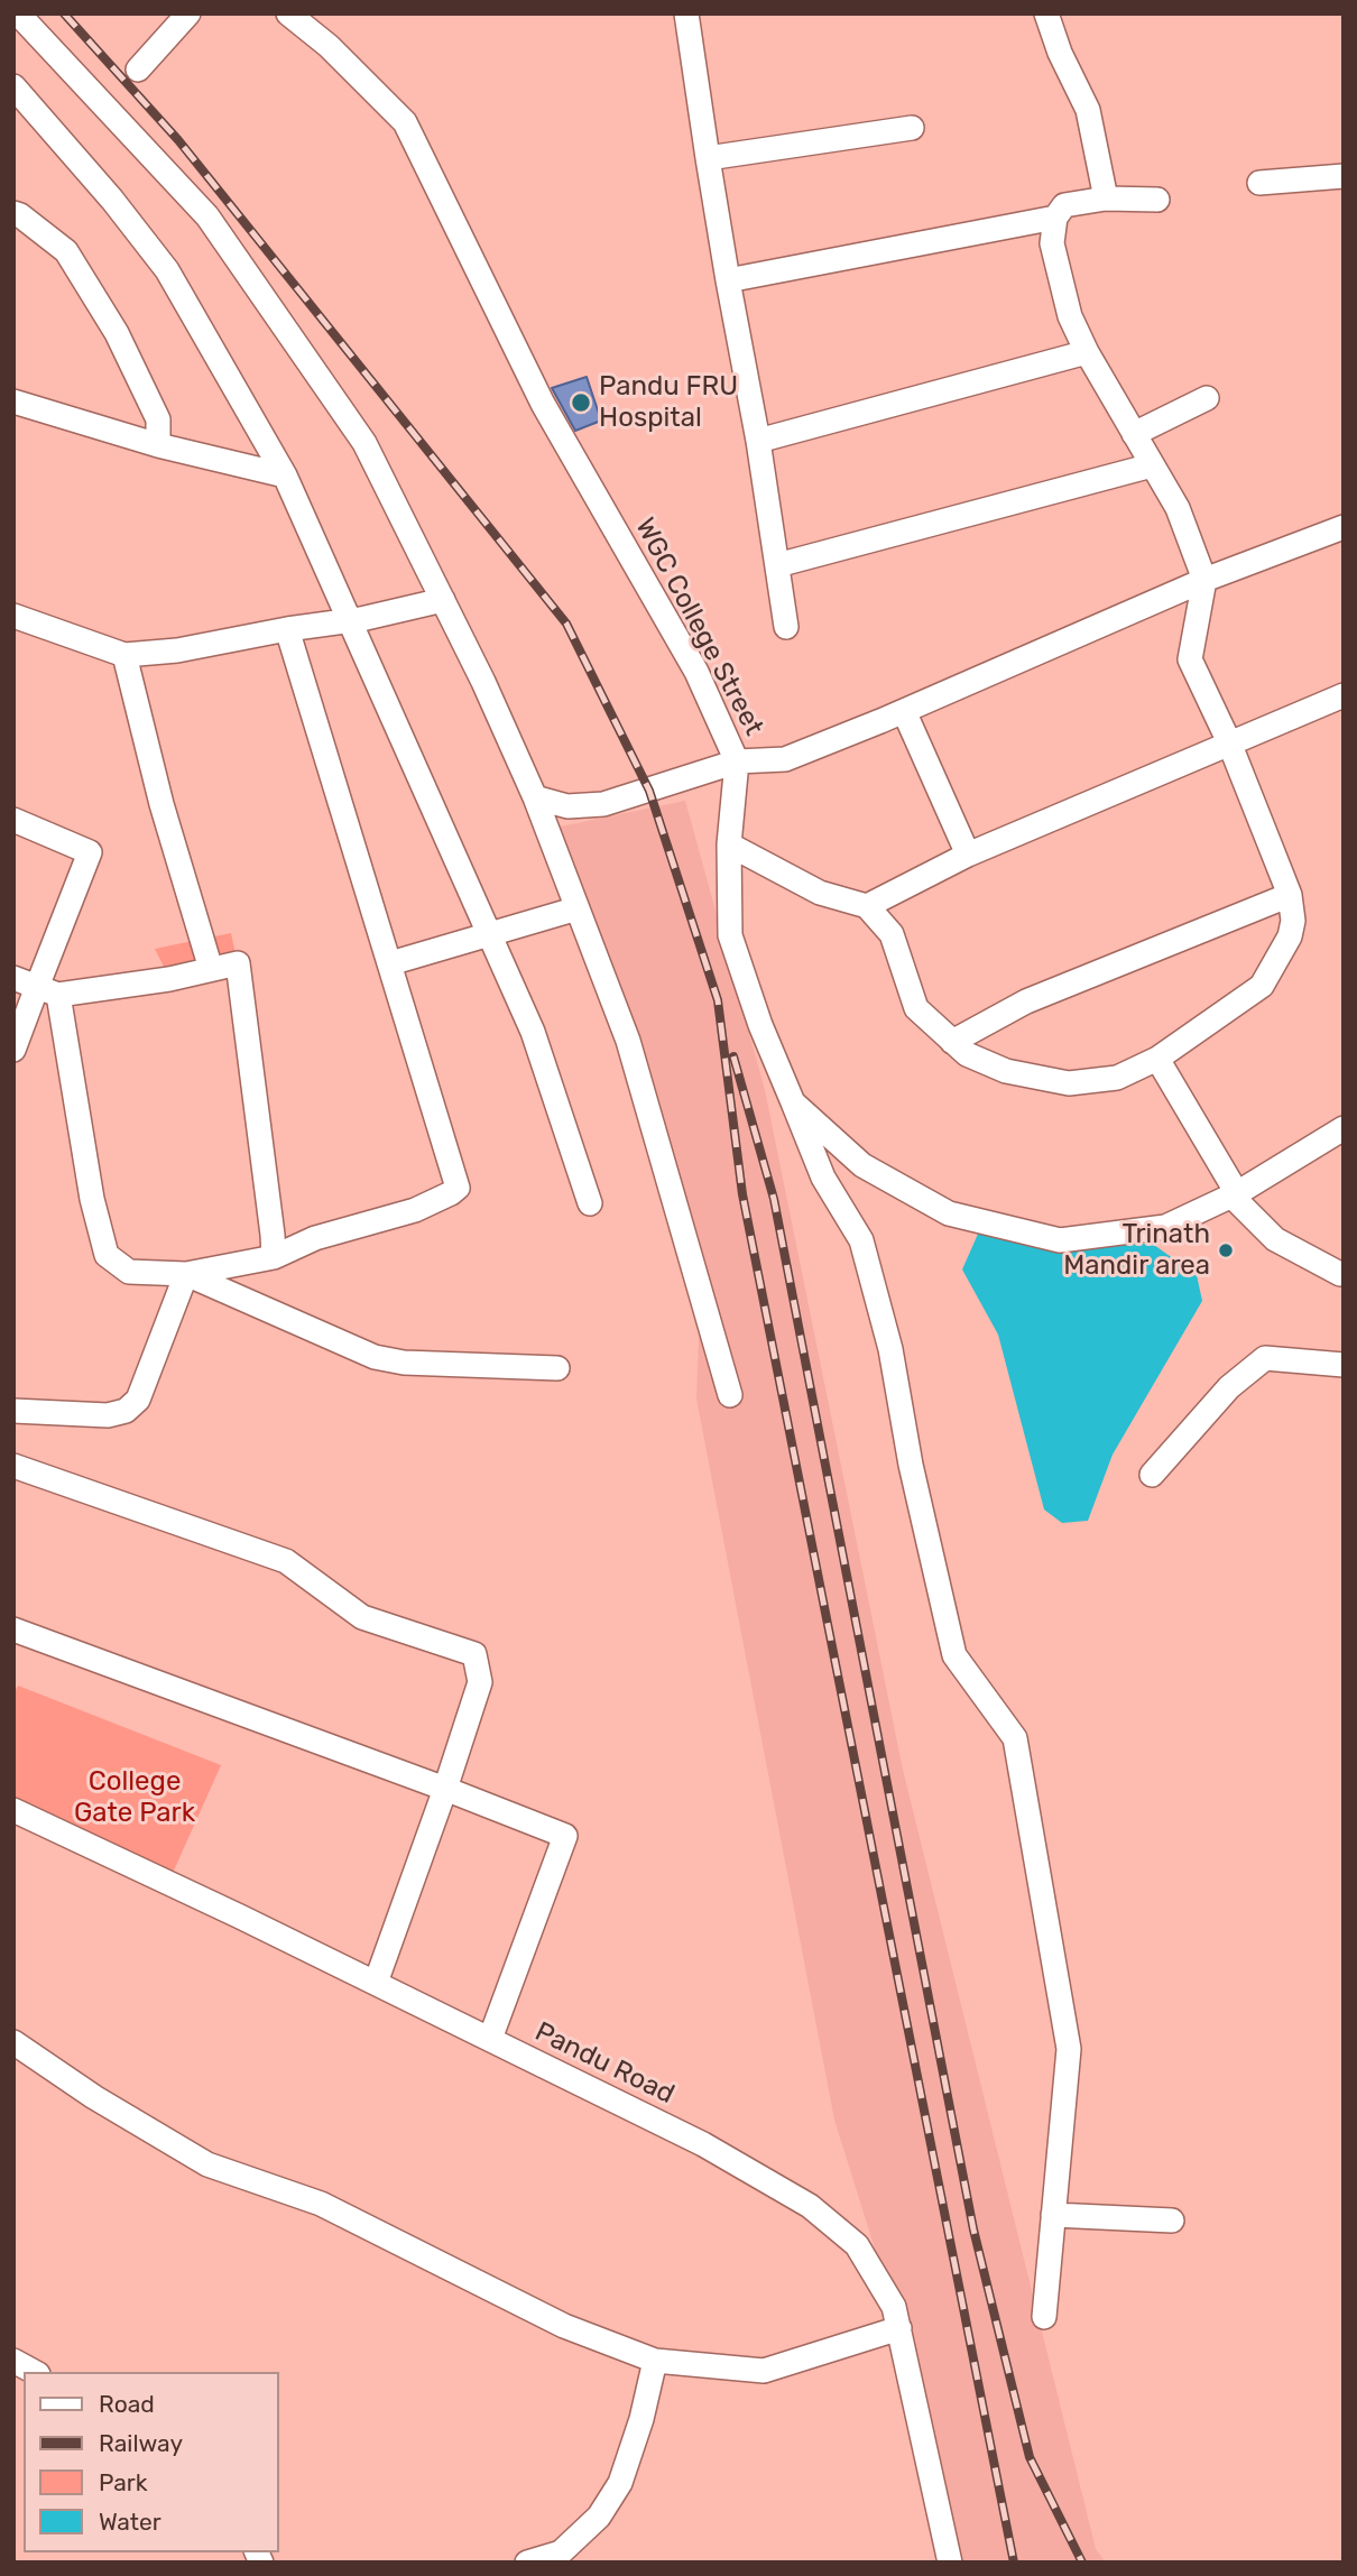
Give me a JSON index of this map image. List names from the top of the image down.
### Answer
{
  "streets": {
    "street": ["WGC College Street", "Pandu Road"]
  },
  "parks": ["College Gate Park"],
  "places": ["Pandu FRU Hospital", "Trinath Mandir area"],
  "legend": [
    "Road",
    "Railway",
    "Park",
    "Water"
  ]
}
